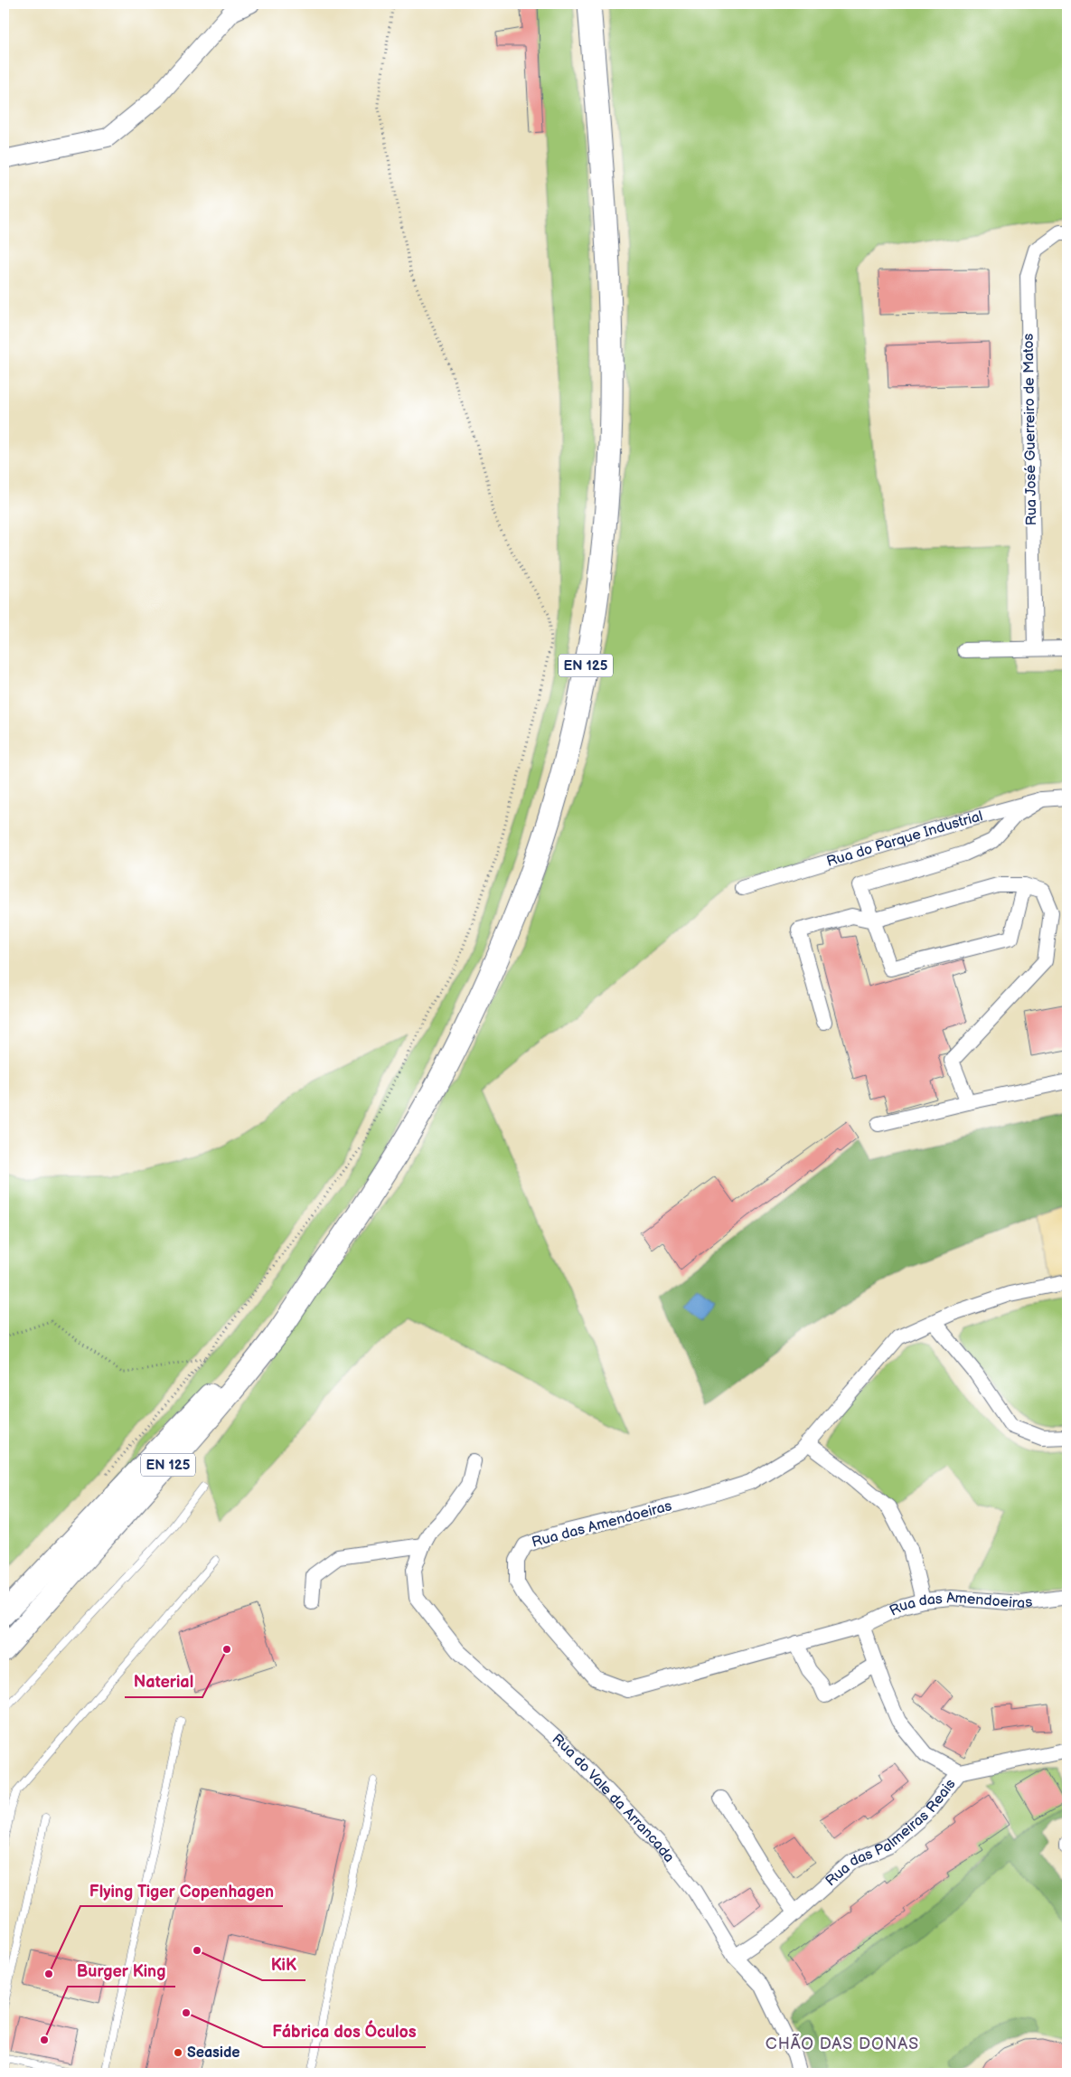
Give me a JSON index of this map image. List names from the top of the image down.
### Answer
{
  "streets": {
    "main road": ["EN 125"],
    "street": [
      "Rua José Guerreiro de Matos",
      "Rua do Parque Industrial",
      "Rua das Amendoeiras",
      "Rua do Vale da Arrancada",
      "Rua das Palmeiras Reais"
    ]
  },
  "crossings": [
    ["Rua do Vale da Arrancada", "Rua das Palmeiras Reais"]
  ],
  "districts": ["CHÃO DAS DONAS"],
  "places": [
    "Naterial",
    "KiK",
    "Flying Tiger Copenhagen",
    "Fábrica dos Óculos",
    "Burger King",
    "Seaside"
  ]
}
